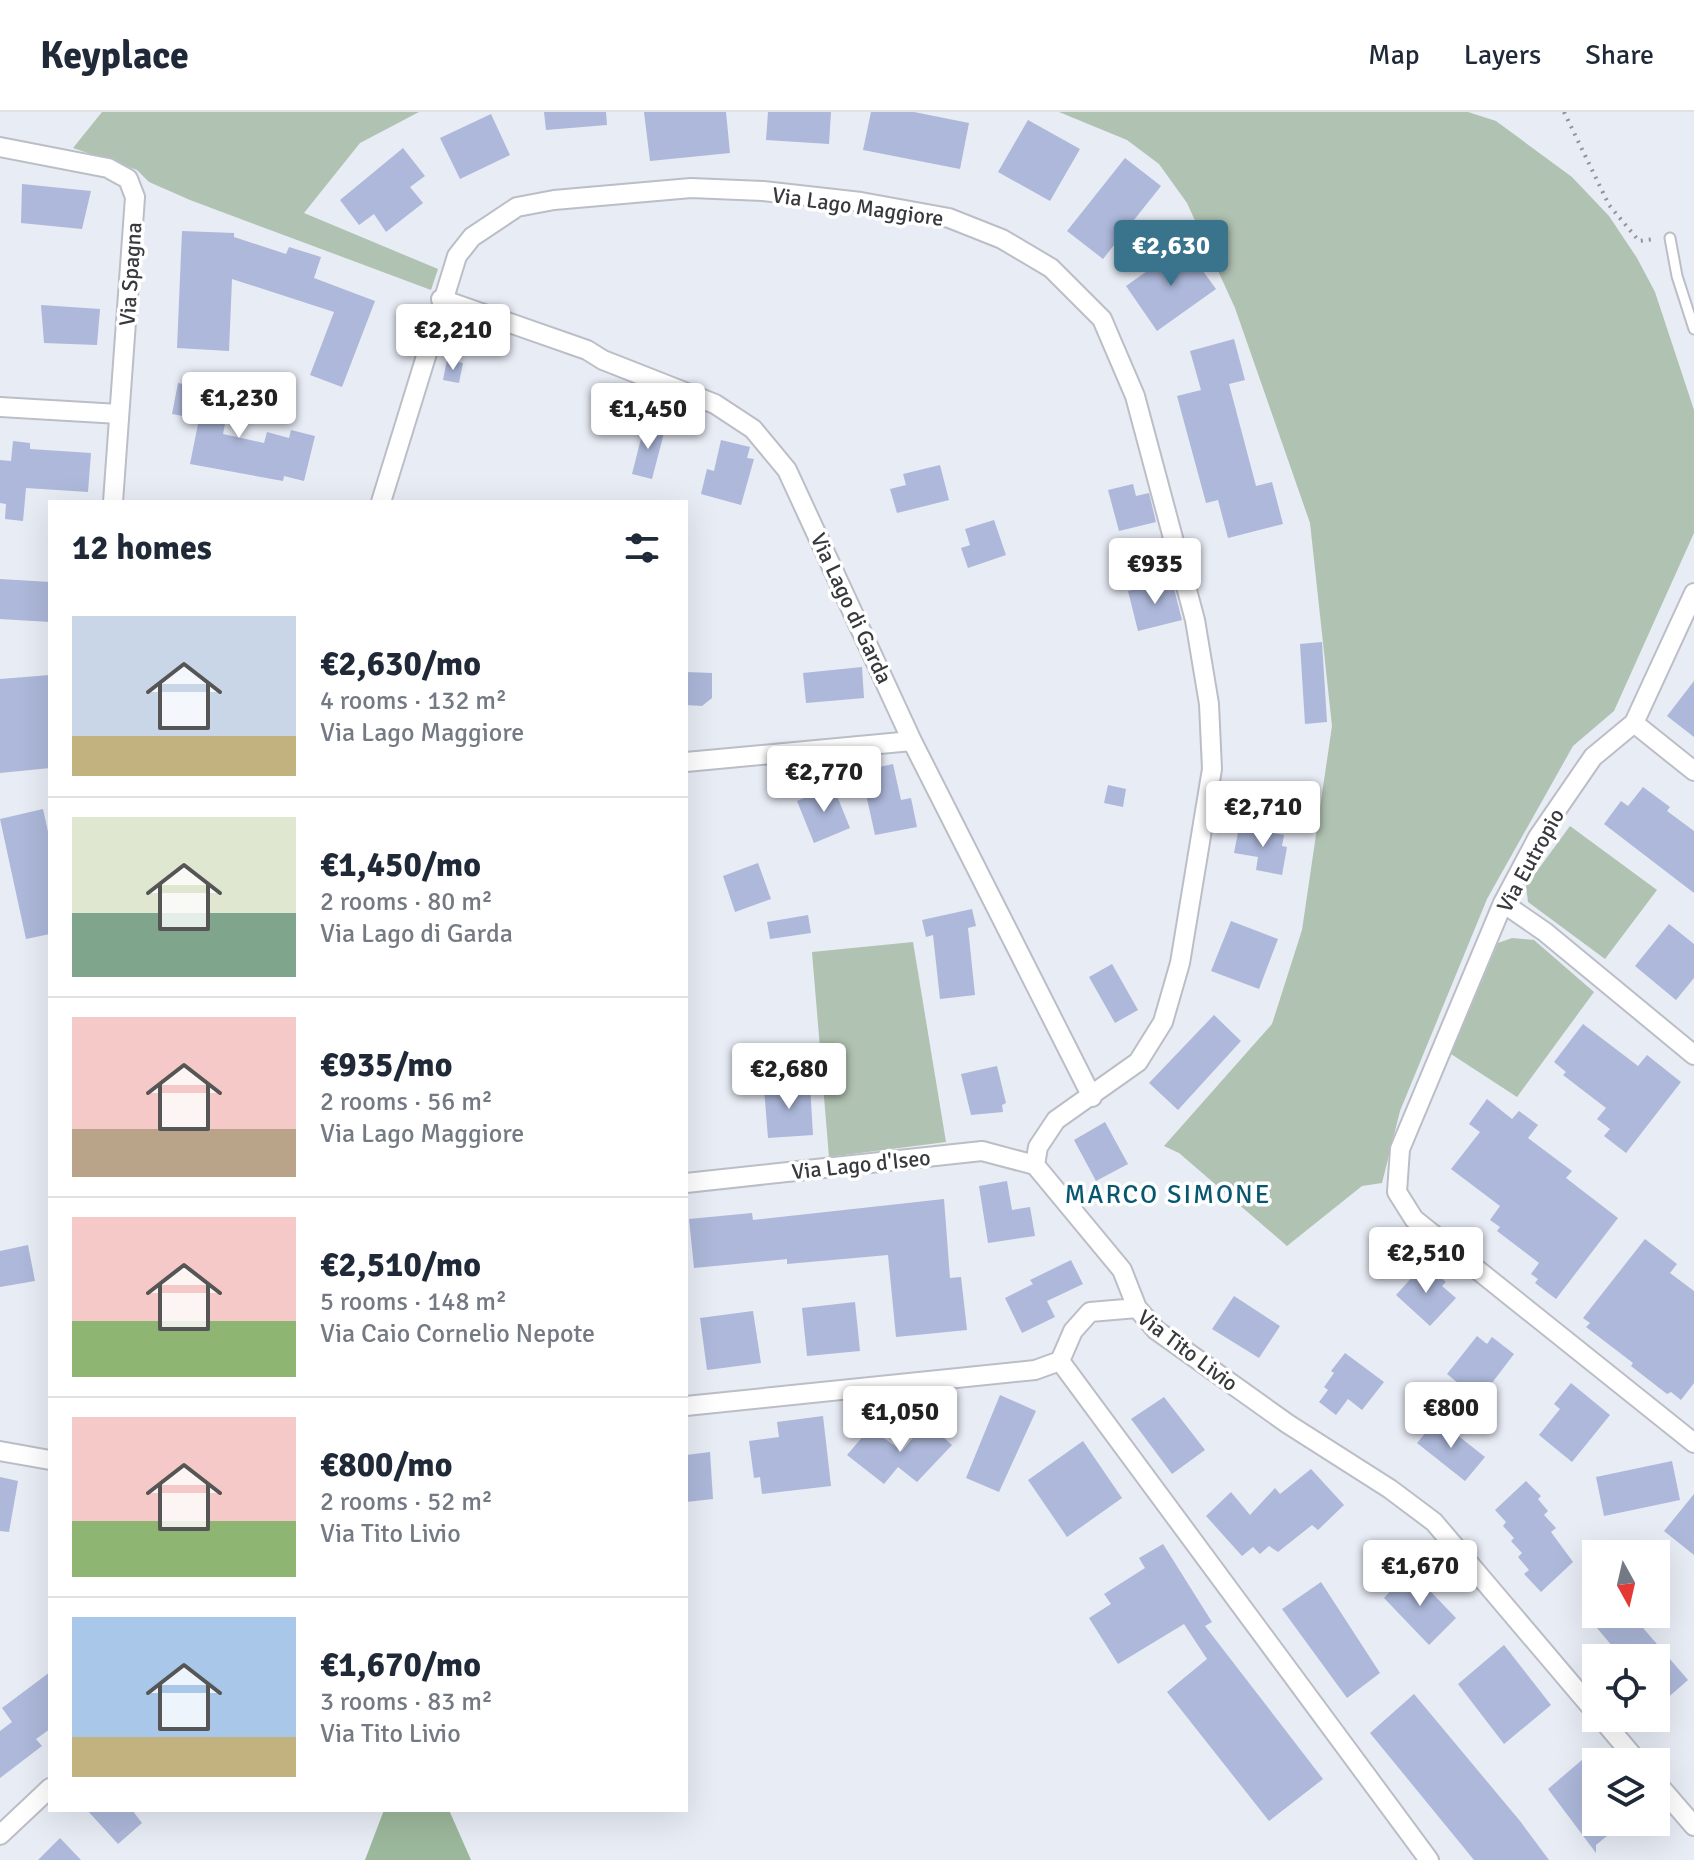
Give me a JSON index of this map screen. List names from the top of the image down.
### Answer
{
  "streets": {
    "street": [
      "Via Lago Maggiore",
      "Via Spagna",
      "Via Lago di Garda",
      "Via Eutropio",
      "Via Lago d'Iseo",
      "Via Tito Livio"
    ]
  },
  "crossings": [
    ["Via Lago Maggiore", "Via Lago di Garda"],
    ["Via Lago Maggiore", "Via Lago d'Iseo"]
  ],
  "districts": ["MARCO SIMONE"],
  "north": "bottom",
  "page": {
    "header": "Keyplace",
    "nav": ["Map", "Layers", "Share"],
    "price": [
      "€2,630",
      "€2,210",
      "€1,230",
      "€1,450",
      "€935",
      "€2,770",
      "€2,710",
      "€2,680",
      "€2,510",
      "€800",
      "€1,050",
      "€1,670"
    ],
    "heading": "12 homes",
    "list": [
      {
        "name": "€2,630/mo",
        "note": "4 rooms · 132 m² · Via Lago Maggiore"
      },
      {
        "name": "€1,450/mo",
        "note": "2 rooms · 80 m² · Via Lago di Garda"
      },
      {
        "name": "€935/mo",
        "note": "2 rooms · 56 m² · Via Lago Maggiore"
      },
      {
        "name": "€2,510/mo",
        "note": "5 rooms · 148 m² · Via Caio Cornelio Nepote"
      },
      {
        "name": "€800/mo",
        "note": "2 rooms · 52 m² · Via Tito Livio"
      },
      {
        "name": "€1,670/mo",
        "note": "3 rooms · 83 m² · Via Tito Livio"
      }
    ]
  }
}
